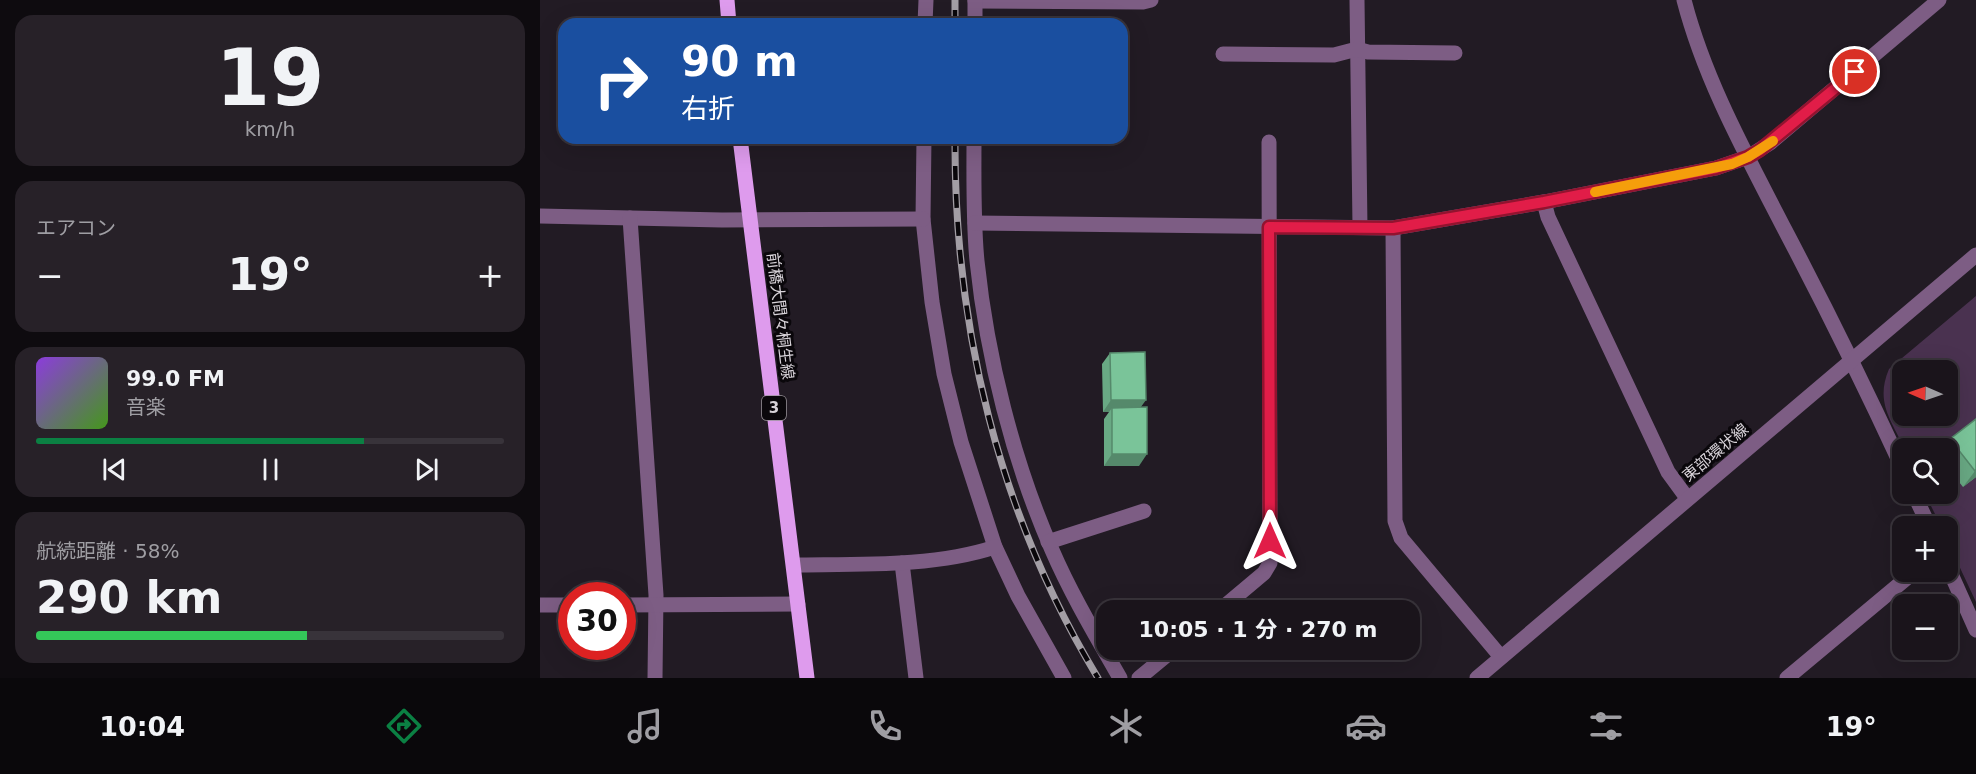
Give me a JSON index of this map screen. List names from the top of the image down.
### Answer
{
  "streets": {
    "main road": ["前橋大間々桐生線", "3"],
    "street": ["東部環状線"]
  },
  "north": "left",
  "page": {
    "tile": [
      ["19", "km/h"],
      "エアコン",
      ["航続距離 · 58%", "290 km"]
    ],
    "turn": ["90 m", "右折"],
    "heat": ["−", "19°", "+"],
    "song": ["99.0 FM", "音楽"],
    "map_buttons": ["+", "−"],
    "limit": "30",
    "trip": "10:05 · 1 分 · 270 m",
    "tabs": ["10:04", "19°"]
  }
}
